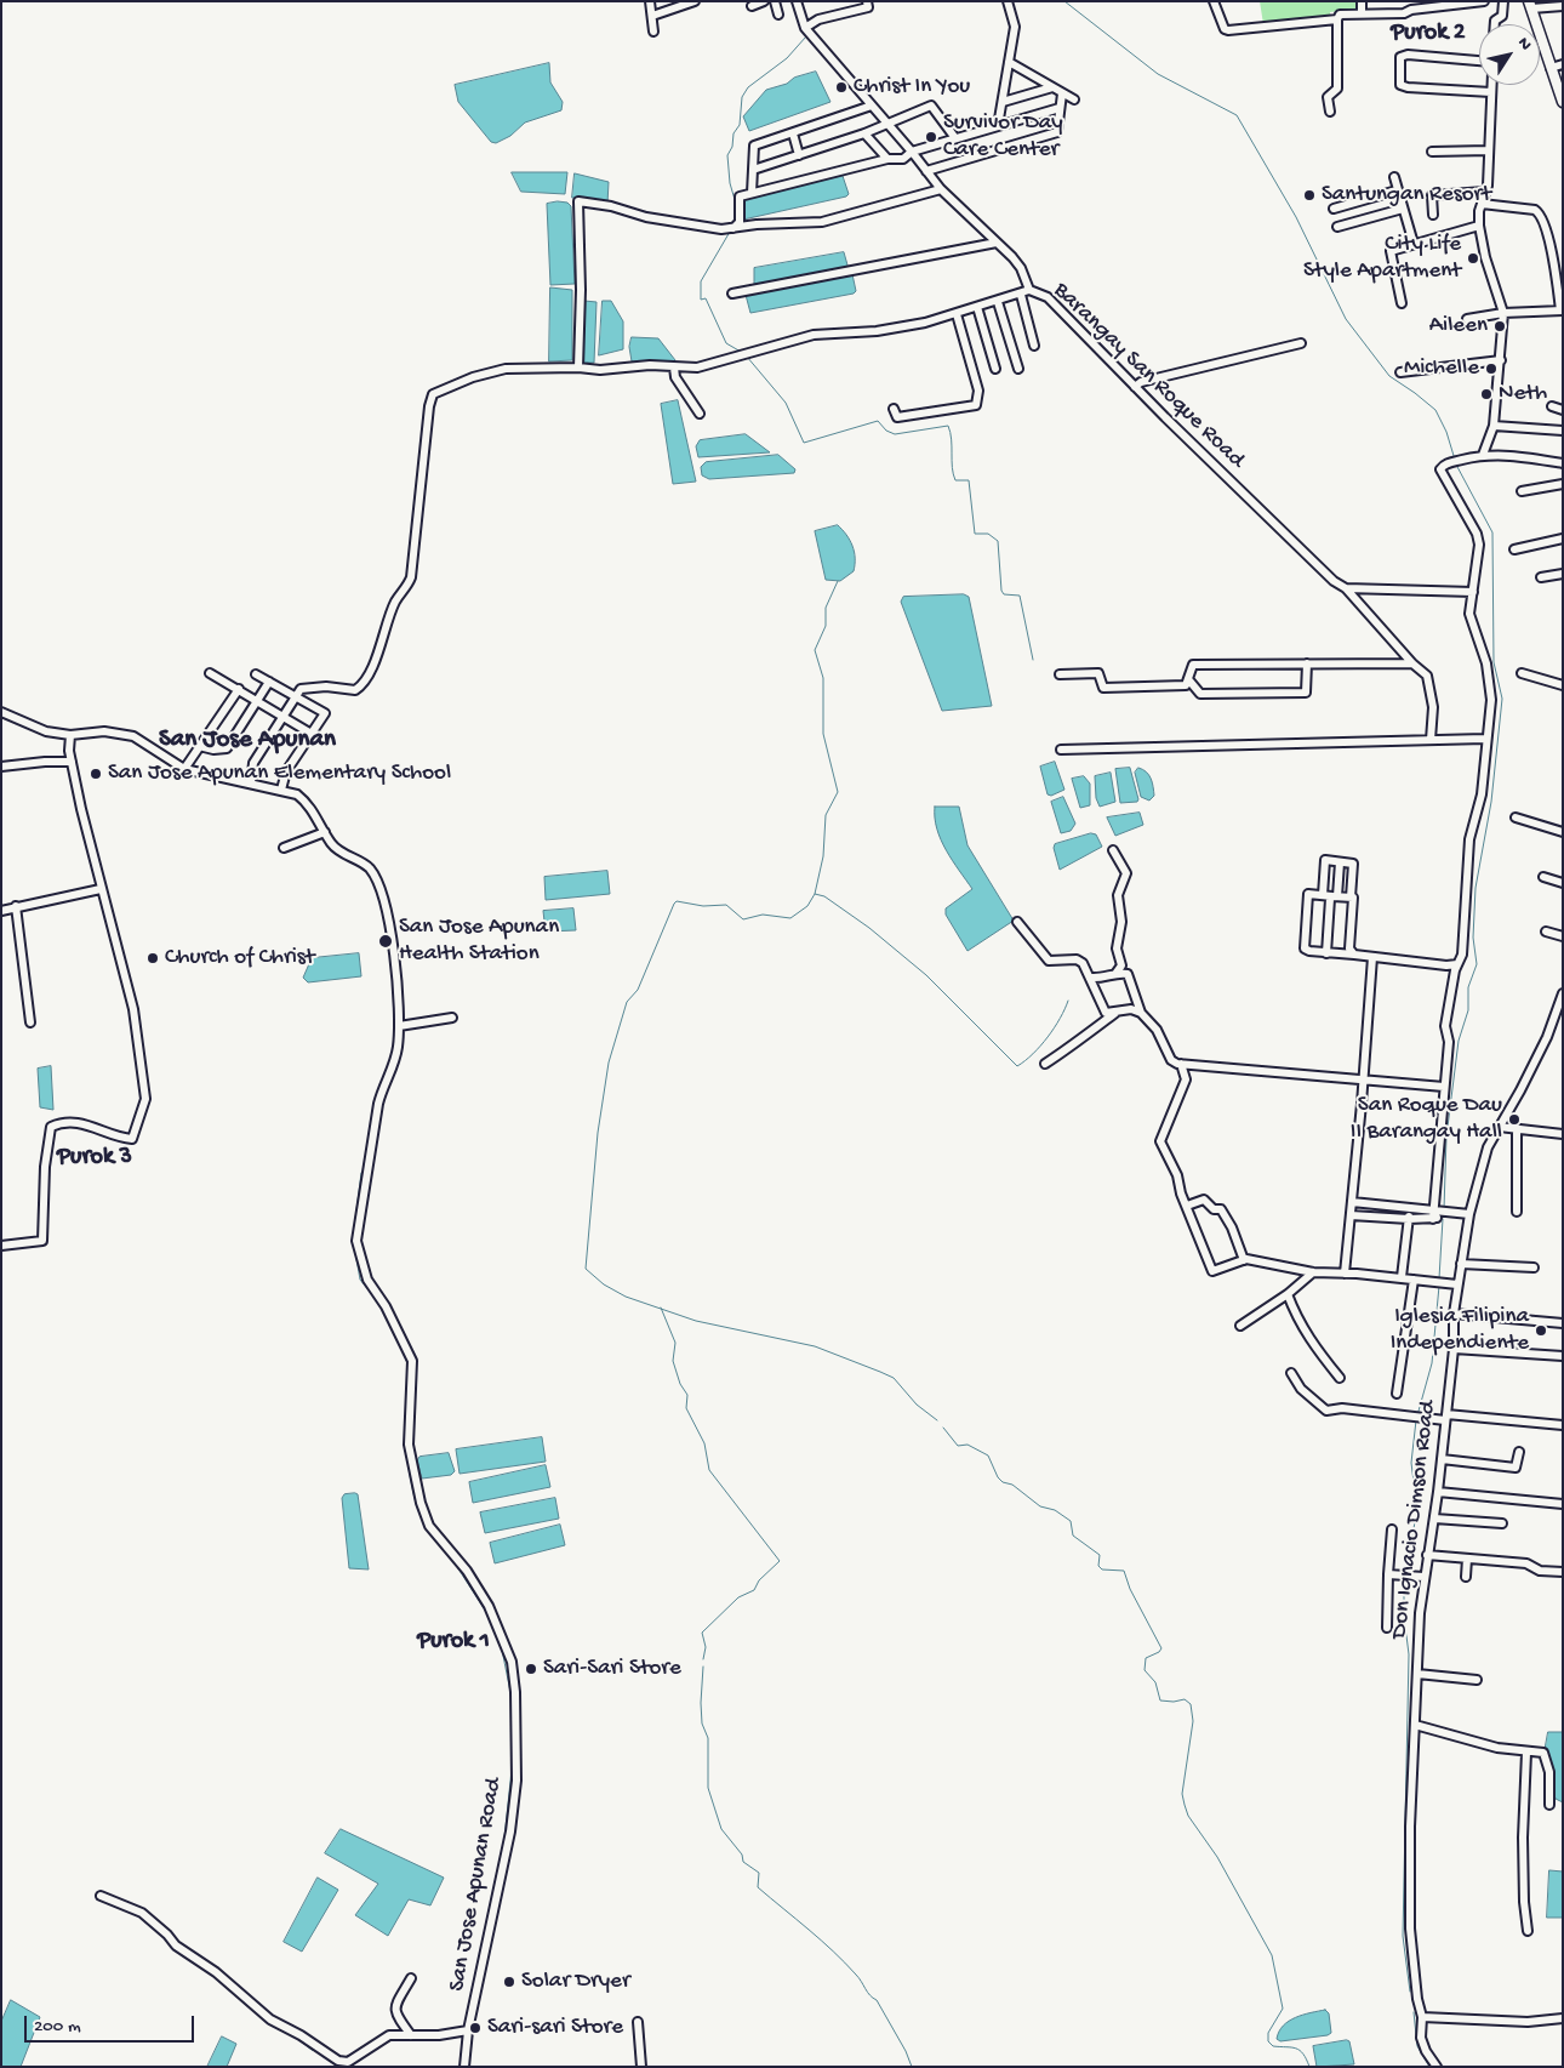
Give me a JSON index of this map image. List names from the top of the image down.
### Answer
{
  "streets": {
    "street": ["Barangay San Roque Road", "Don Ignacio Dimson Road", "San Jose Apunan Road"]
  },
  "districts": [
    "Purok 2",
    "San Jose Apunan",
    "Purok 3",
    "Purok 1"
  ],
  "places": [
    "Christ In You",
    "Survivor Day Care Center",
    "Santungan Resort",
    "City Life Style Apartment",
    "Aileen",
    "Michelle",
    "Neth",
    "San Jose Apunan Elementary School",
    "San Jose Apunan Health Station",
    "Church of Christ",
    "San Roque Dau II Barangay Hall",
    "Iglesia Filipina Independiente",
    "Sari-Sari Store",
    "Solar Dryer",
    "Sari-sari Store"
  ],
  "scale_bar": "200 m",
  "north": "top right"
}
